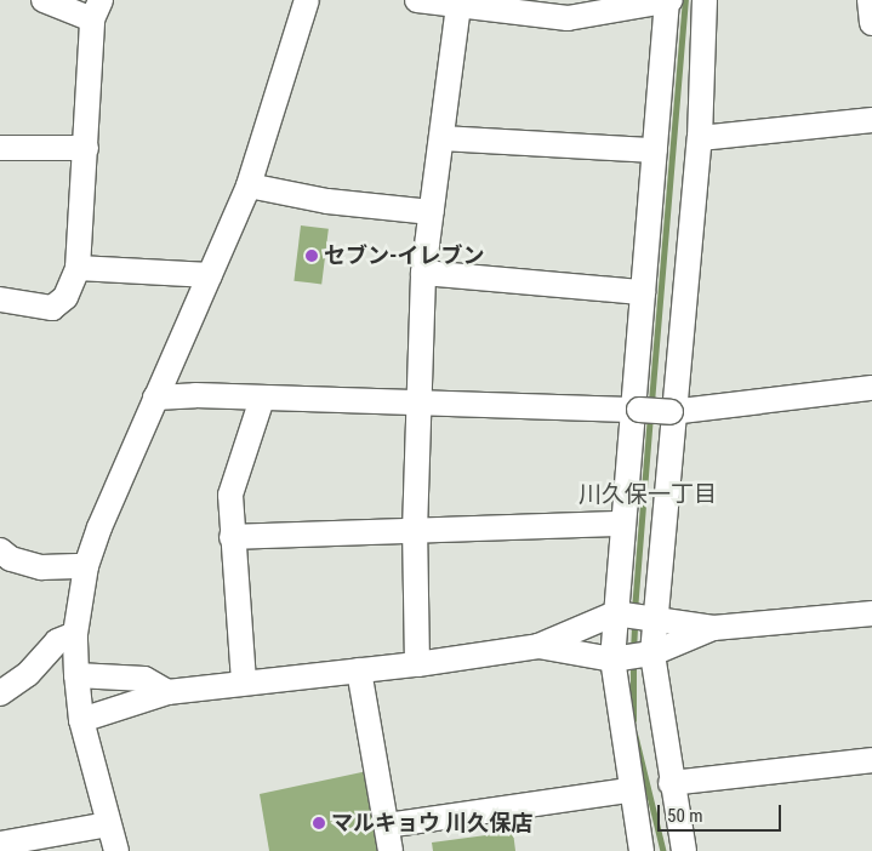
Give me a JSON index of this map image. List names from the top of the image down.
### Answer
{
  "districts": ["川久保一丁目"],
  "places": ["セブン-イレブン", "マルキョウ 川久保店"],
  "scale_bar": "50 m"
}
